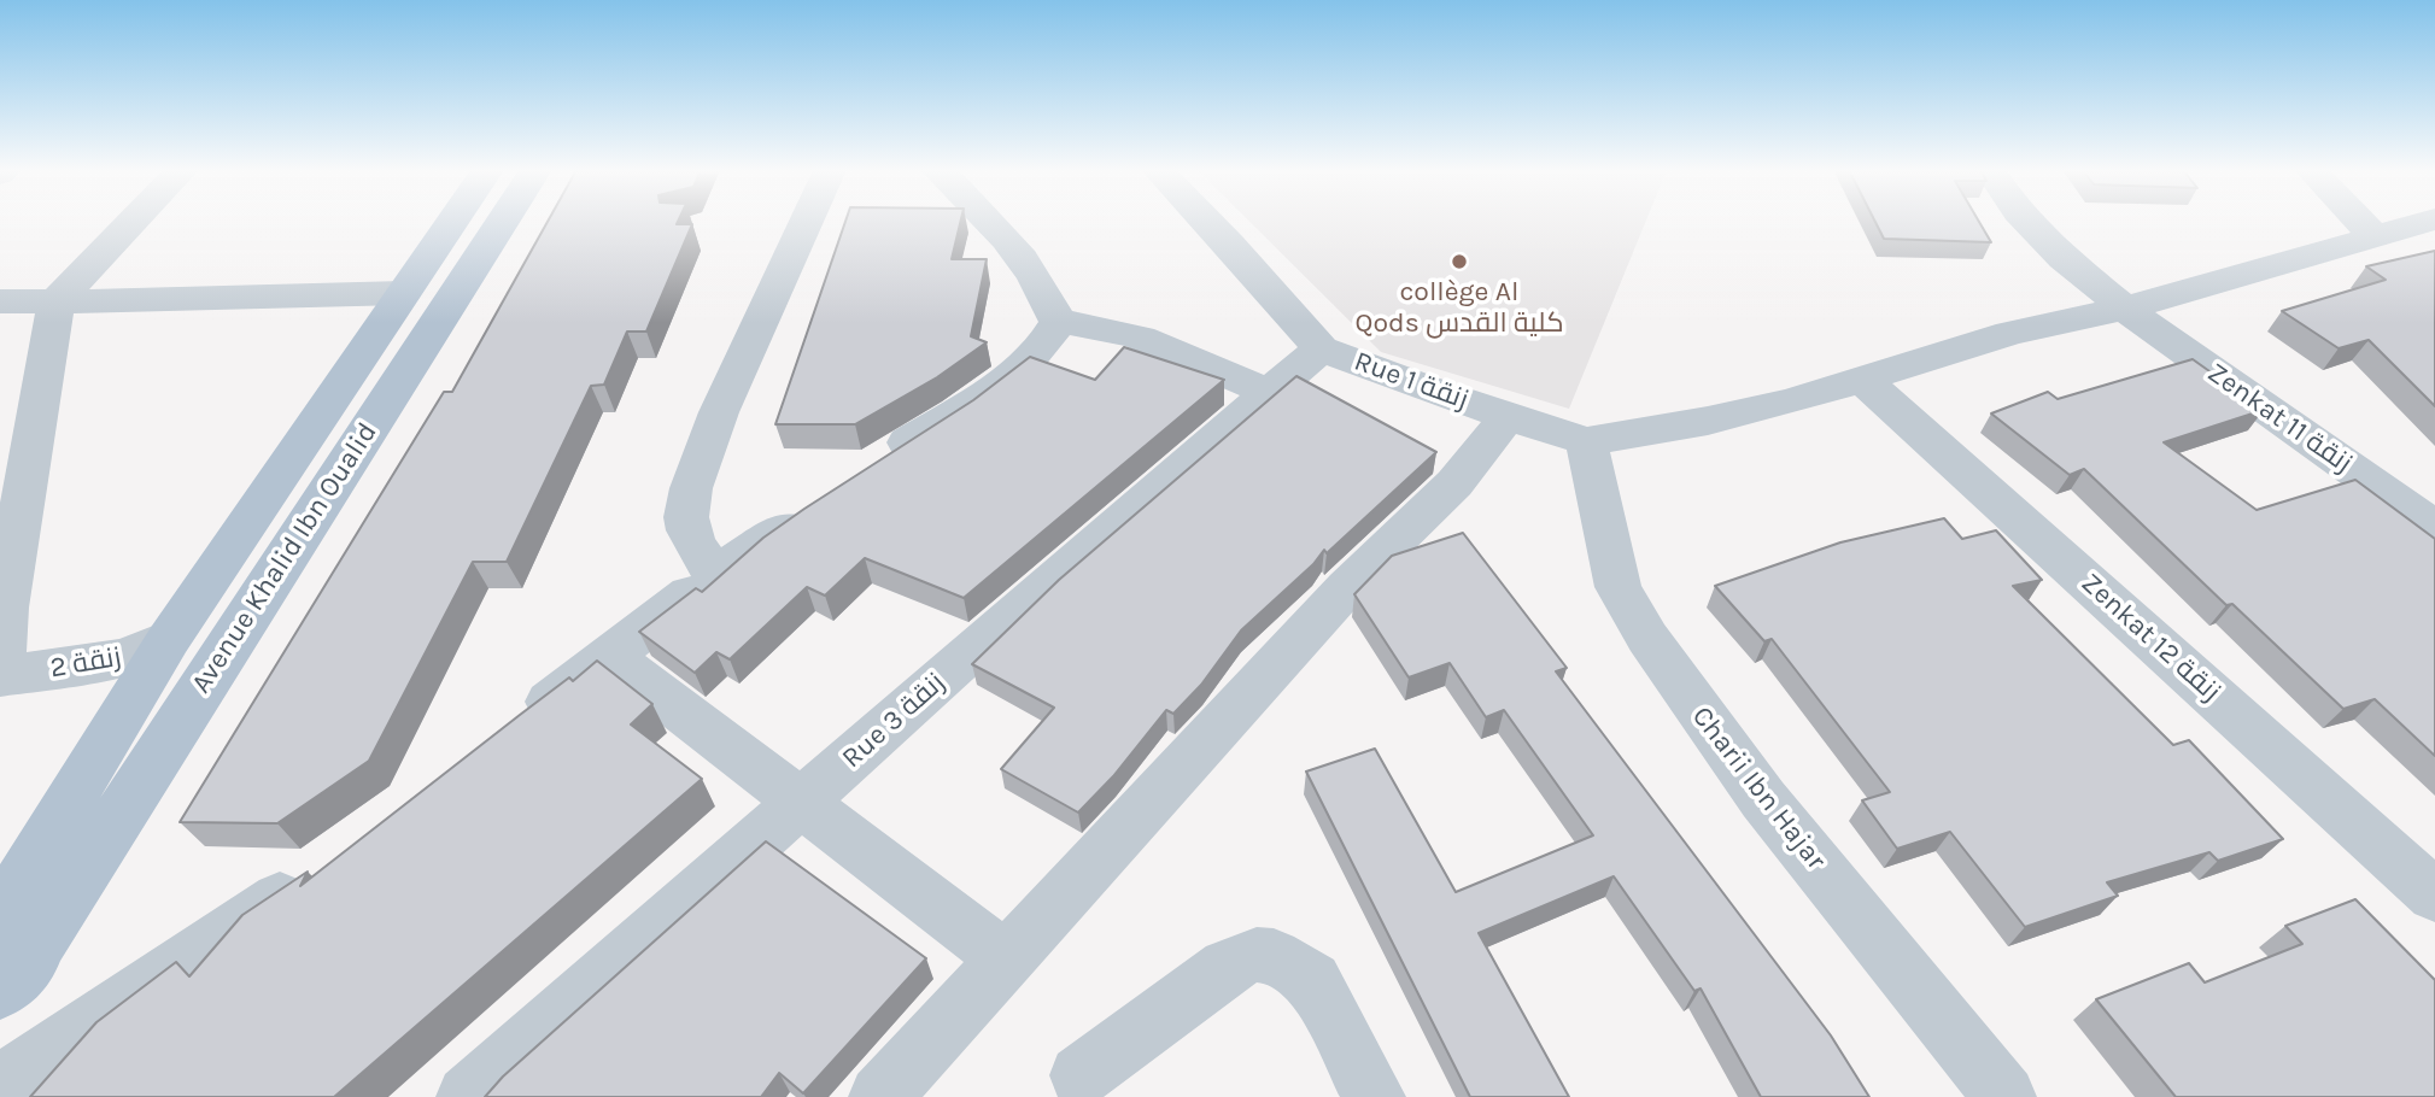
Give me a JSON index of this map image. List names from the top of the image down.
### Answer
{
  "streets": {
    "main road": ["Avenue Khalid Ibn Oualid"],
    "street": [
      "Rue 1 زنقة",
      "Zenkat 11 زنقة",
      "Zenkat 12 زنقة",
      "زنقة 2",
      "Rue 3 زنقة",
      "Charii Ibn Hajar"
    ]
  },
  "crossings": [
    ["Rue 1 زنقة", "Rue 3 زنقة"],
    ["Rue 1 زنقة", "Charii Ibn Hajar"],
    ["Avenue Khalid Ibn Oualid", "زنقة 2"]
  ],
  "places": ["collège Al Qods كلية القدس"]
}
